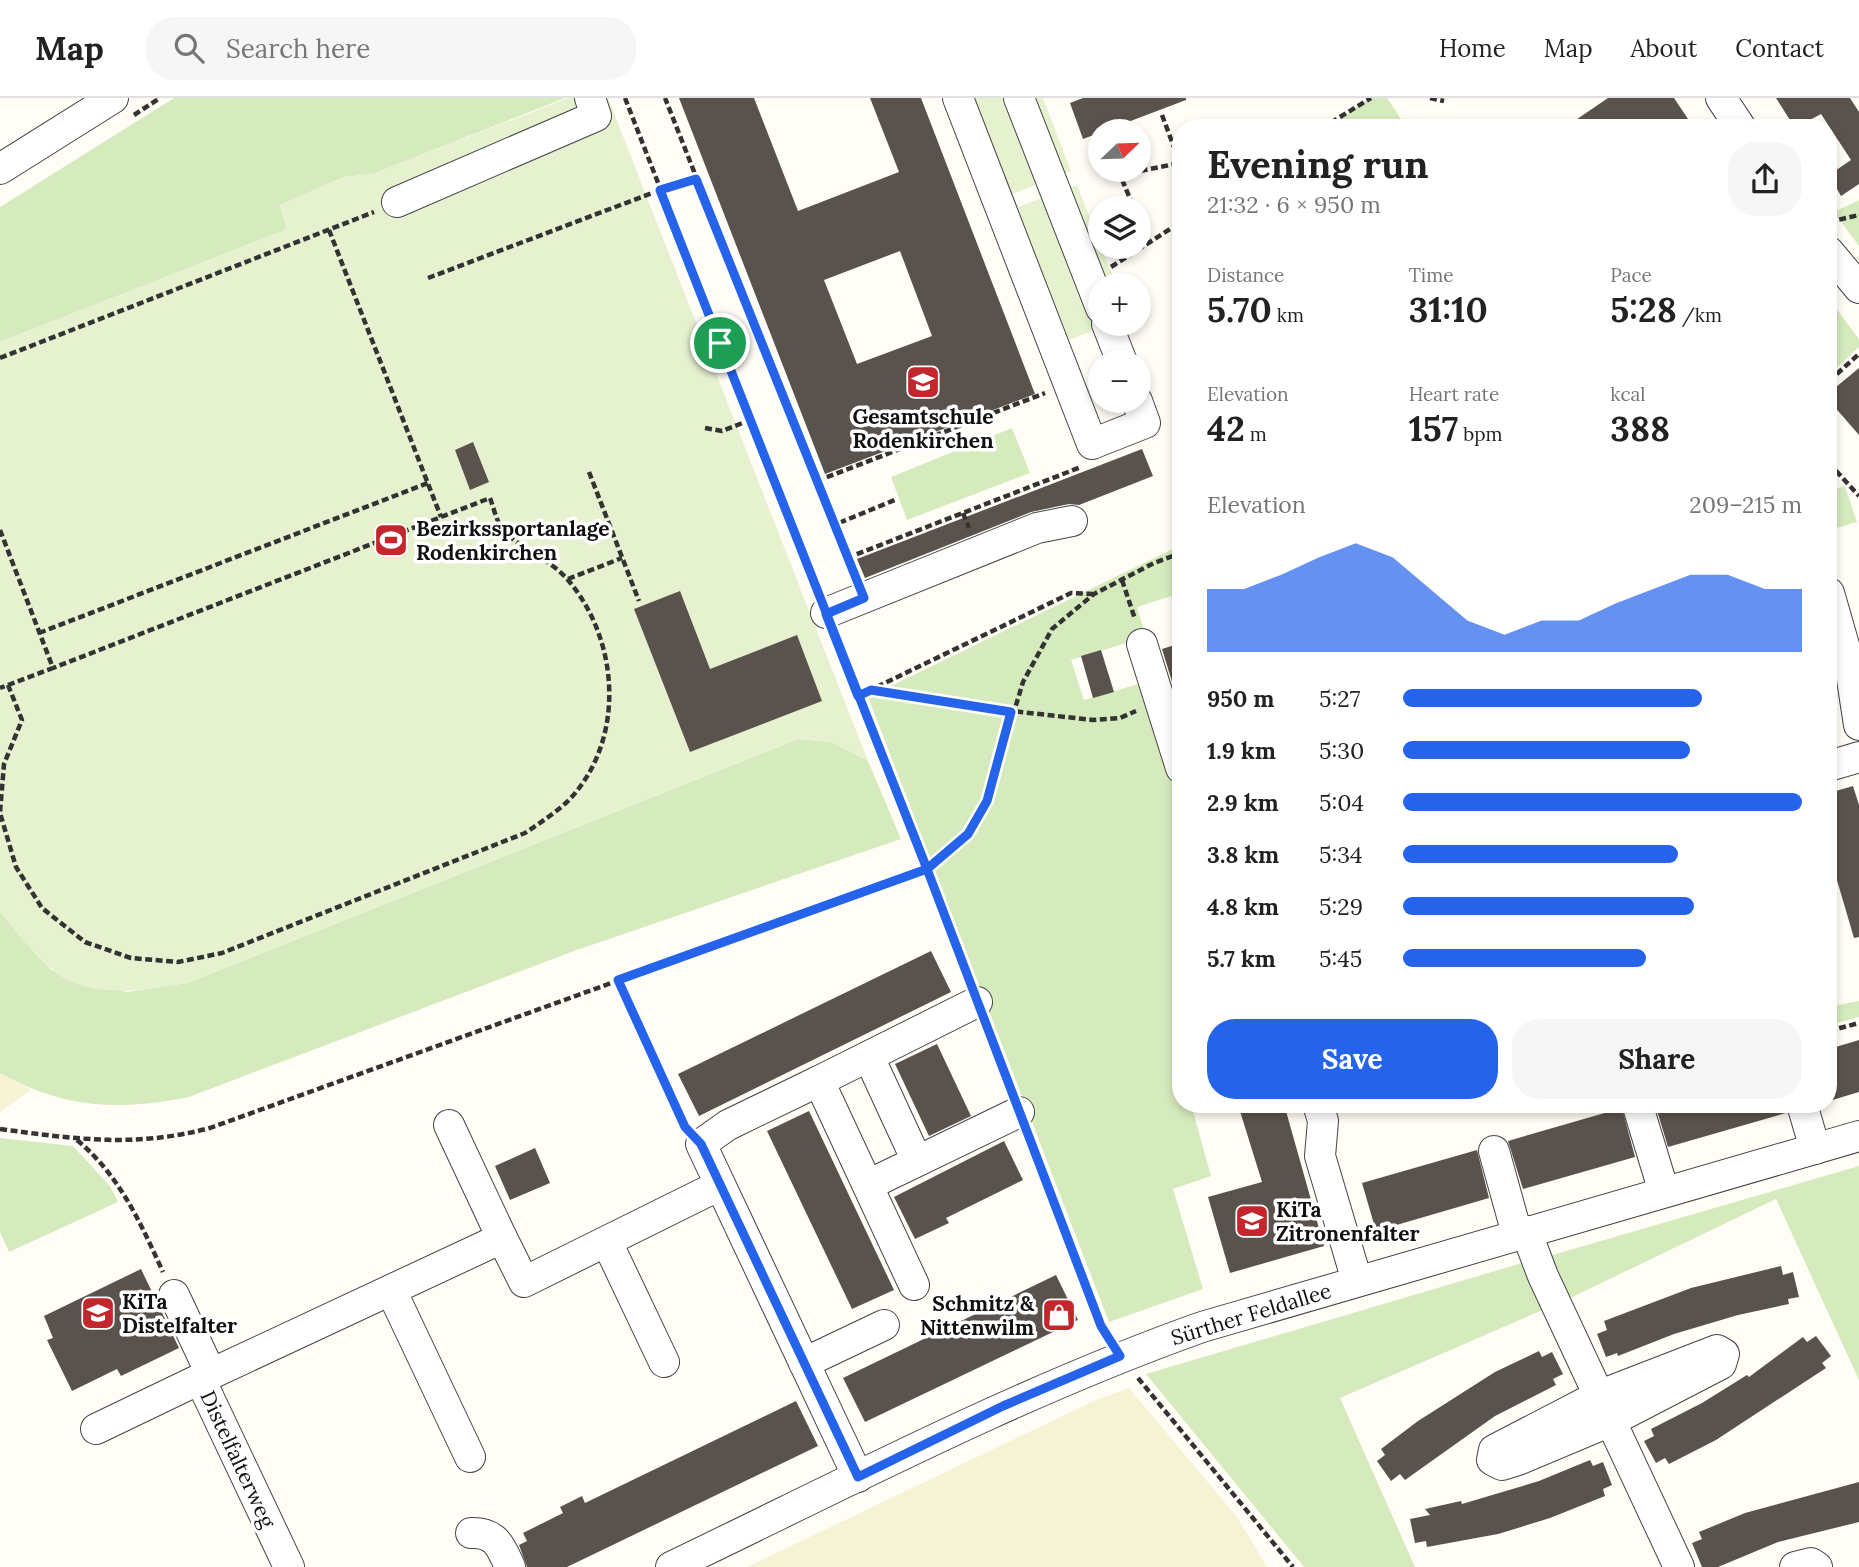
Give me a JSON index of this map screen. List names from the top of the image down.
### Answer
{
  "streets": {
    "street": ["Sürther Feldallee", "Distelfalterweg"]
  },
  "places": {
    "school or university": ["Gesamtschule Rodenkirchen", "KiTa Zitronenfalter", "KiTa Distelfalter"],
    "sports": ["Bezirkssportanlage Rodenkirchen"],
    "shop": ["Schmitz & Nittenwilm"]
  },
  "north": "top right",
  "page": {
    "header": "Map",
    "search": "Search here",
    "nav": [
      "Home",
      "Map",
      "About",
      "Contact"
    ],
    "map_buttons": ["+", "−"],
    "heading": ["Evening run", "21:32 · 6 × 950 m"],
    "stats": [
      ["Distance", "5.70 km"],
      ["Time", "31:10"],
      ["Pace", "5:28 /km"],
      ["Elevation", "42 m"],
      ["Heart rate", "157 bpm"],
      ["kcal", "388"]
    ],
    "chart": ["Elevation", "209–215 m"],
    "list": [
      {
        "name": "950 m",
        "note": "5:27"
      },
      {
        "name": "1.9 km",
        "note": "5:30"
      },
      {
        "name": "2.9 km",
        "note": "5:04"
      },
      {
        "name": "3.8 km",
        "note": "5:34"
      },
      {
        "name": "4.8 km",
        "note": "5:29"
      },
      {
        "name": "5.7 km",
        "note": "5:45"
      }
    ],
    "buttons": ["Save", "Share"]
  }
}
